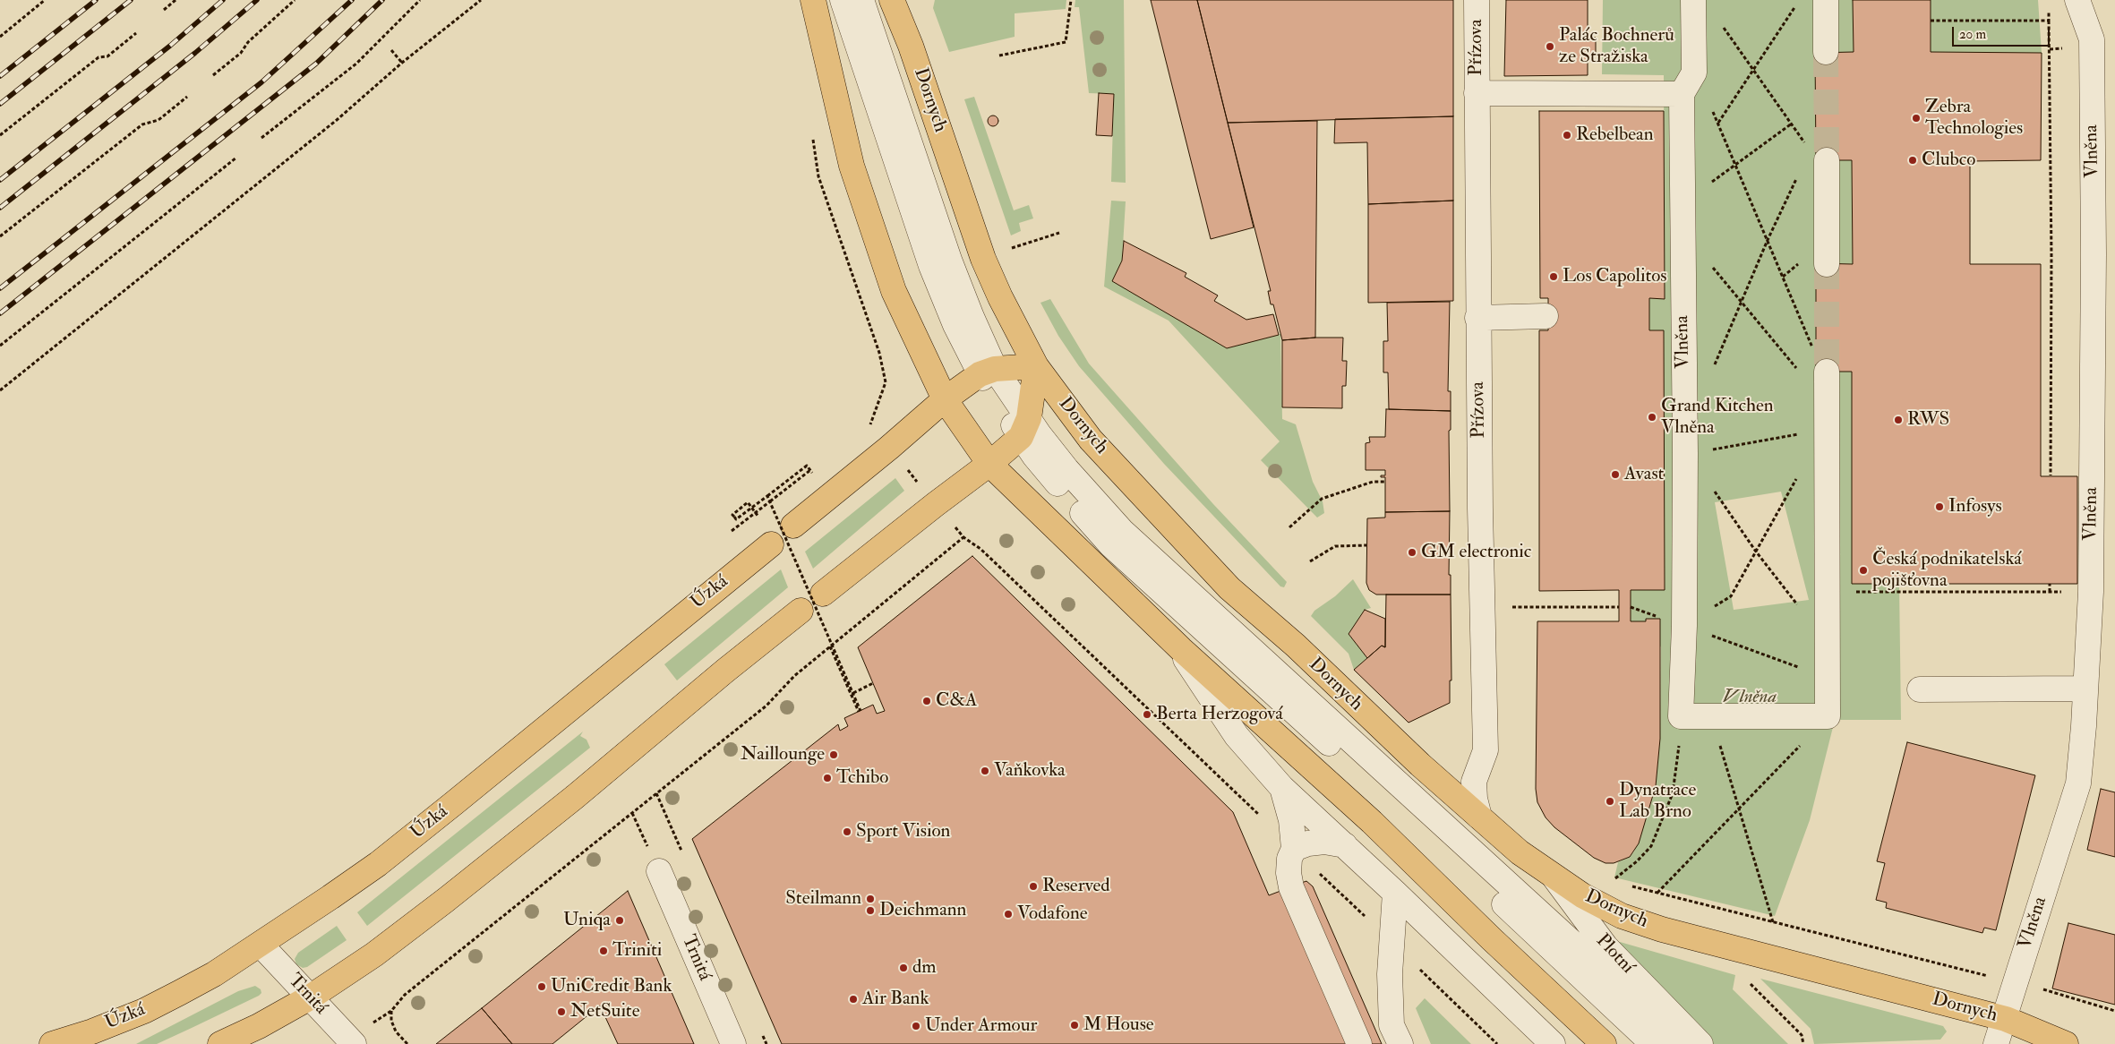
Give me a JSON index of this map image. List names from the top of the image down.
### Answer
{
  "streets": {
    "main road": ["Dornych", "Úzká"],
    "street": [
      "Přízova",
      "Vlněna",
      "Plotní",
      "Trnitá"
    ]
  },
  "crossings": [
    ["Přízova", "Dornych"],
    ["Dornych", "Vlněna"],
    ["Dornych", "Plotní"],
    ["Úzká", "Trnitá"]
  ],
  "parks": ["Vlněna"],
  "places": [
    "Palác Bochnerů ze Stražiska",
    "Zebra Technologies",
    "Rebelbean",
    "Clubco",
    "Los Capolitos",
    "Grand Kitchen Vlněna",
    "RWS",
    "Avast",
    "Infosys",
    "GM electronic",
    "Česká podnikatelská pojišťovna",
    "C&A",
    "Berta Herzogová",
    "Naillounge",
    "Vaňkovka",
    "Tchibo",
    "Dynatrace Lab Brno",
    "Sport Vision",
    "Reserved",
    "Steilmann",
    "Deichmann",
    "Vodafone",
    "Uniqa",
    "Triniti",
    "dm",
    "UniCredit Bank",
    "Air Bank",
    "NetSuite",
    "M House",
    "Under Armour"
  ],
  "scale_bar": "20 m"
}
